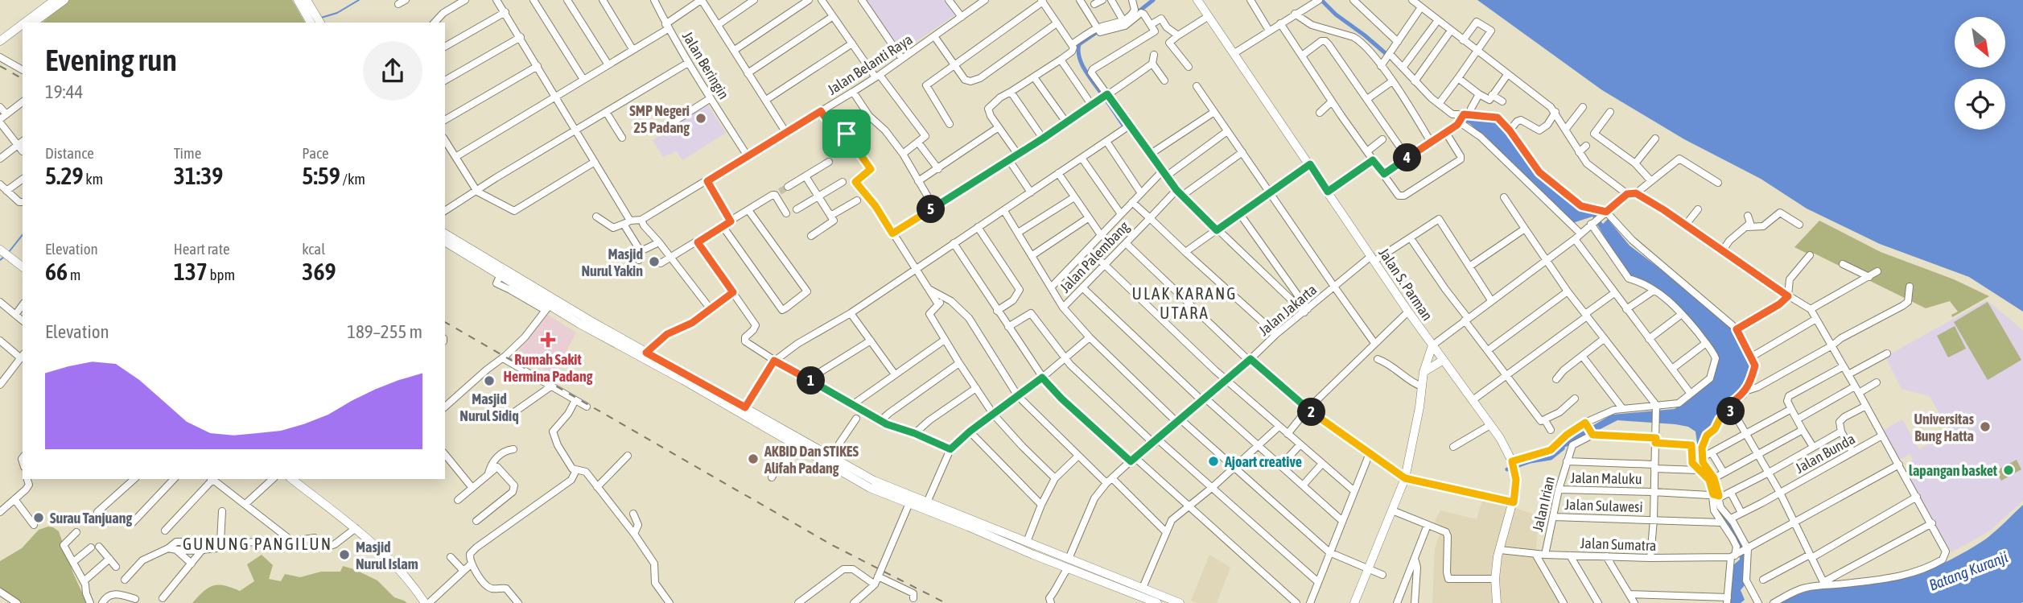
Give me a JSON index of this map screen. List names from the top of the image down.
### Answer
{
  "streets": {
    "main road": ["Jalan S. Parman"],
    "street": [
      "Jalan Belanti Raya",
      "Jalan Beringin",
      "Jalan Palembang",
      "Jalan Jakarta",
      "Jalan Bunda",
      "Jalan Maluku",
      "Jalan Irian",
      "Jalan Sulawesi",
      "Jalan Sumatra"
    ]
  },
  "crossings": [
    ["Jalan Belanti Raya", "Jalan Beringin"],
    ["Jalan Palembang", "Jalan Jakarta"],
    ["Jalan S. Parman", "Jalan Jakarta"],
    ["Jalan S. Parman", "Jalan Sumatra"],
    ["Jalan Maluku", "Jalan Irian"],
    ["Jalan Irian", "Jalan Sulawesi"],
    ["Jalan Irian", "Jalan Sumatra"]
  ],
  "districts": ["ULAK KARANG UTARA", "GUNUNG PANGILUN"],
  "water": ["Batang Kuranji"],
  "places": {
    "other": [
      "SMP Negeri 25 Padang",
      "Masjid Nurul Yakin",
      "Masjid Nurul Sidiq",
      "Universitas Bung Hatta",
      "AKBID Dan STIKES Alifah Padang",
      "Ajoart creative",
      "lapangan basket",
      "Surau Tanjuang",
      "Masjid Nurul Islam"
    ],
    "health": ["Rumah Sakit Hermina Padang"]
  },
  "north": "bottom right",
  "page": {
    "heading": ["Evening run", "19:44"],
    "stats": [
      ["Distance", "5.29 km"],
      ["Time", "31:39"],
      ["Pace", "5:59 /km"],
      ["Elevation", "66 m"],
      ["Heart rate", "137 bpm"],
      ["kcal", "369"]
    ],
    "pins": [
      "4",
      "5",
      "1",
      "3",
      "2"
    ],
    "chart": ["Elevation", "189–255 m"]
  }
}
